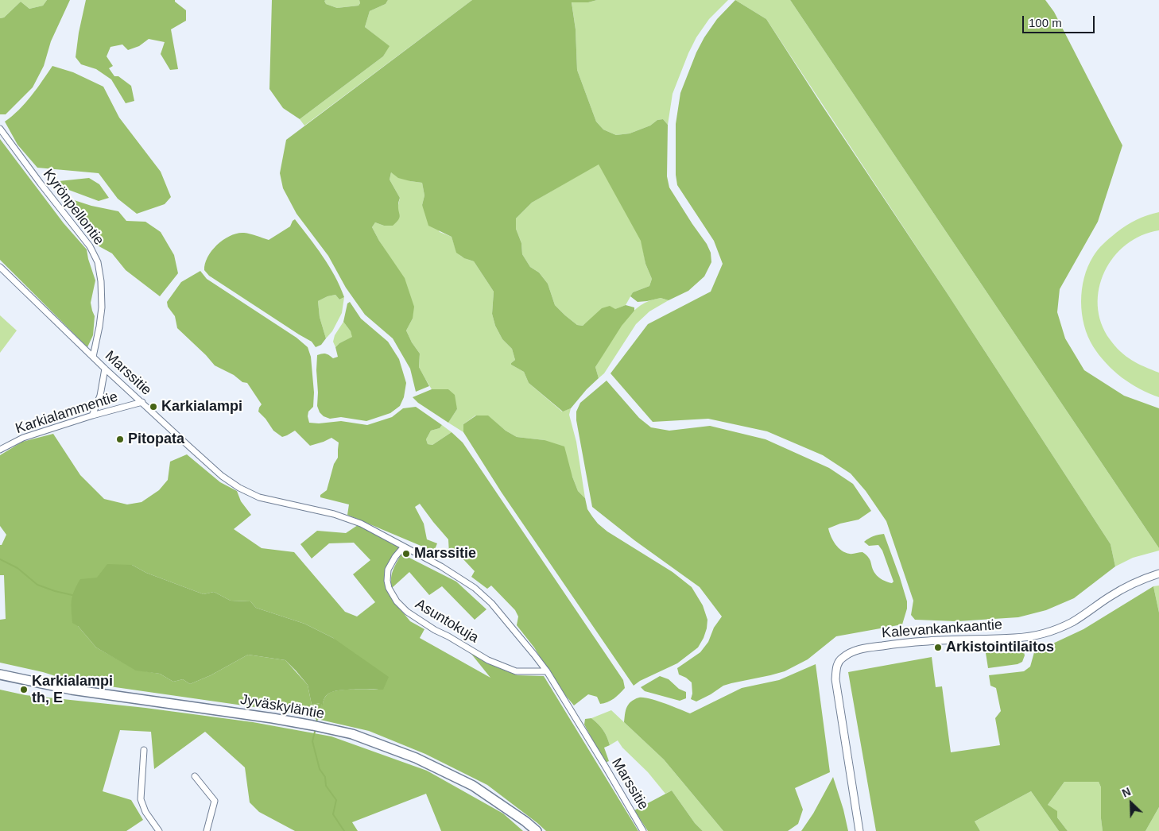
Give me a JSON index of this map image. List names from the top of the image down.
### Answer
{
  "streets": {
    "highway": ["Jyväskyläntie"],
    "street": [
      "Kyrönpellontie",
      "Marssitie",
      "Karkialammentie",
      "Asuntokuja",
      "Kalevankankaantie"
    ]
  },
  "crossings": [
    ["Kyrönpellontie", "Marssitie"],
    ["Marssitie", "Karkialammentie"],
    ["Marssitie", "Asuntokuja"]
  ],
  "places": [
    "Karkialampi",
    "Pitopata",
    "Marssitie",
    "Arkistointilaitos",
    "Karkialampi th, E"
  ],
  "scale_bar": "100 m",
  "north": "top left"
}
